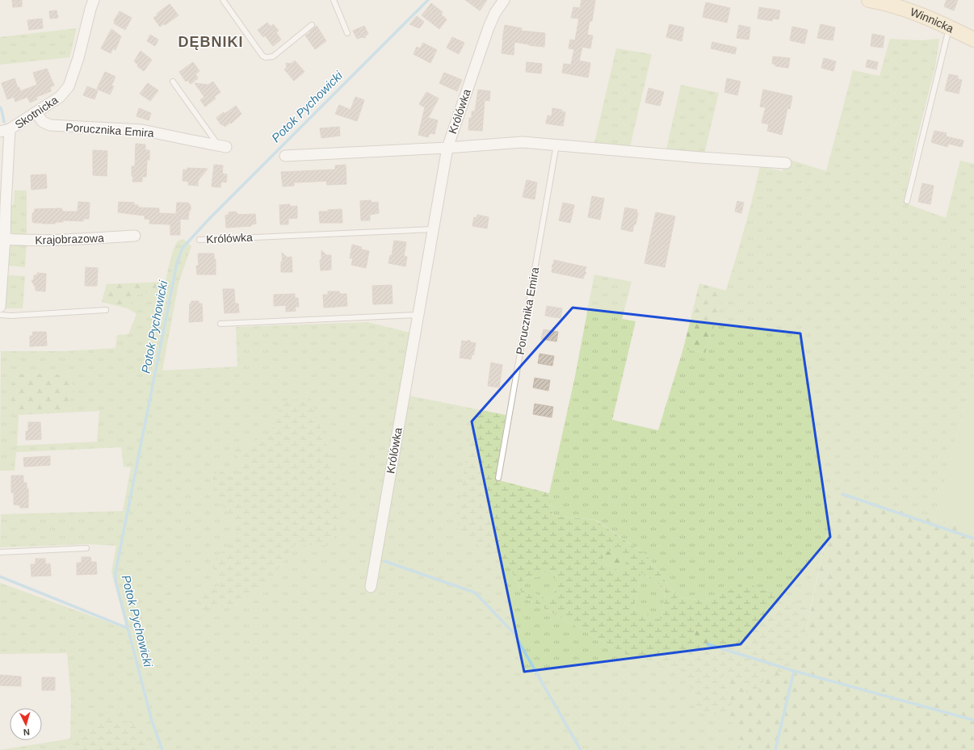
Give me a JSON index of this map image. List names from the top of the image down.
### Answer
{
  "streets": {
    "street": [
      "Winnicka",
      "Królówka",
      "Skotnicka",
      "Porucznika Emira",
      "Krajobrazowa"
    ]
  },
  "crossings": [
    ["Skotnicka", "Porucznika Emira"],
    ["Skotnicka", "Krajobrazowa"]
  ],
  "districts": ["DĘBNIKI"],
  "water": ["Potok Pychowicki"],
  "north": "bottom"
}
